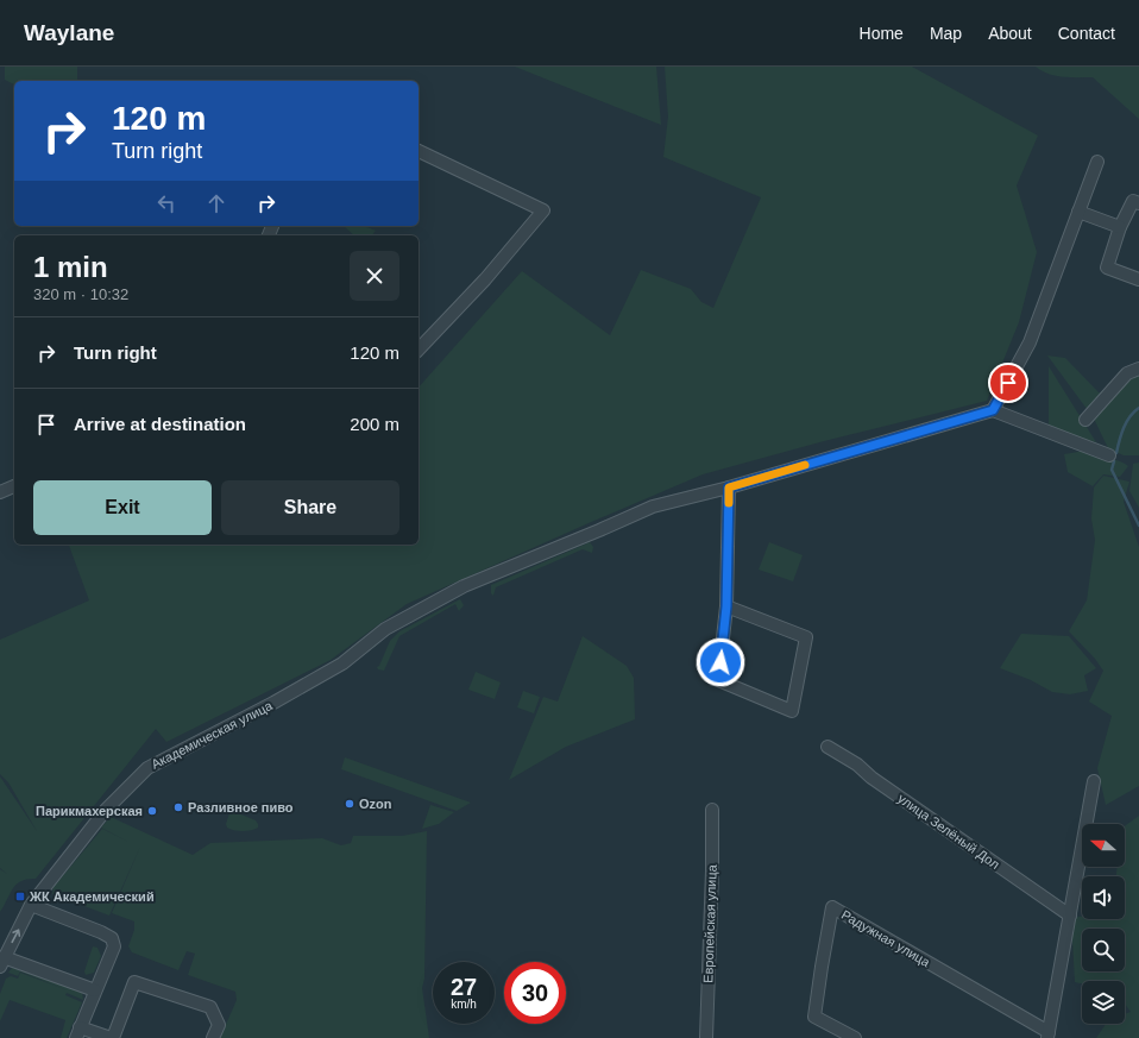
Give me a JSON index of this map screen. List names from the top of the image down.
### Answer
{
  "streets": {
    "street": [
      "Академическая улица",
      "улица Зелёный Дол",
      "Европейская улица",
      "Радужная улица"
    ]
  },
  "places": {
    "other": ["Ozon", "Разливное пиво", "Парикмахерская"],
    "transit": ["ЖК Академический"]
  },
  "north": "left",
  "page": {
    "header": "Waylane",
    "nav": [
      "Home",
      "Map",
      "About",
      "Contact"
    ],
    "turn": ["120 m", "Turn right"],
    "heading": ["1 min", "320 m · 10:32"],
    "list": [
      {
        "name": "Turn right",
        "value": "120 m"
      },
      {
        "name": "Arrive at destination",
        "value": "200 m"
      }
    ],
    "buttons": ["Exit", "Share"],
    "speed": "27 km/h",
    "limit": "30"
  }
}
